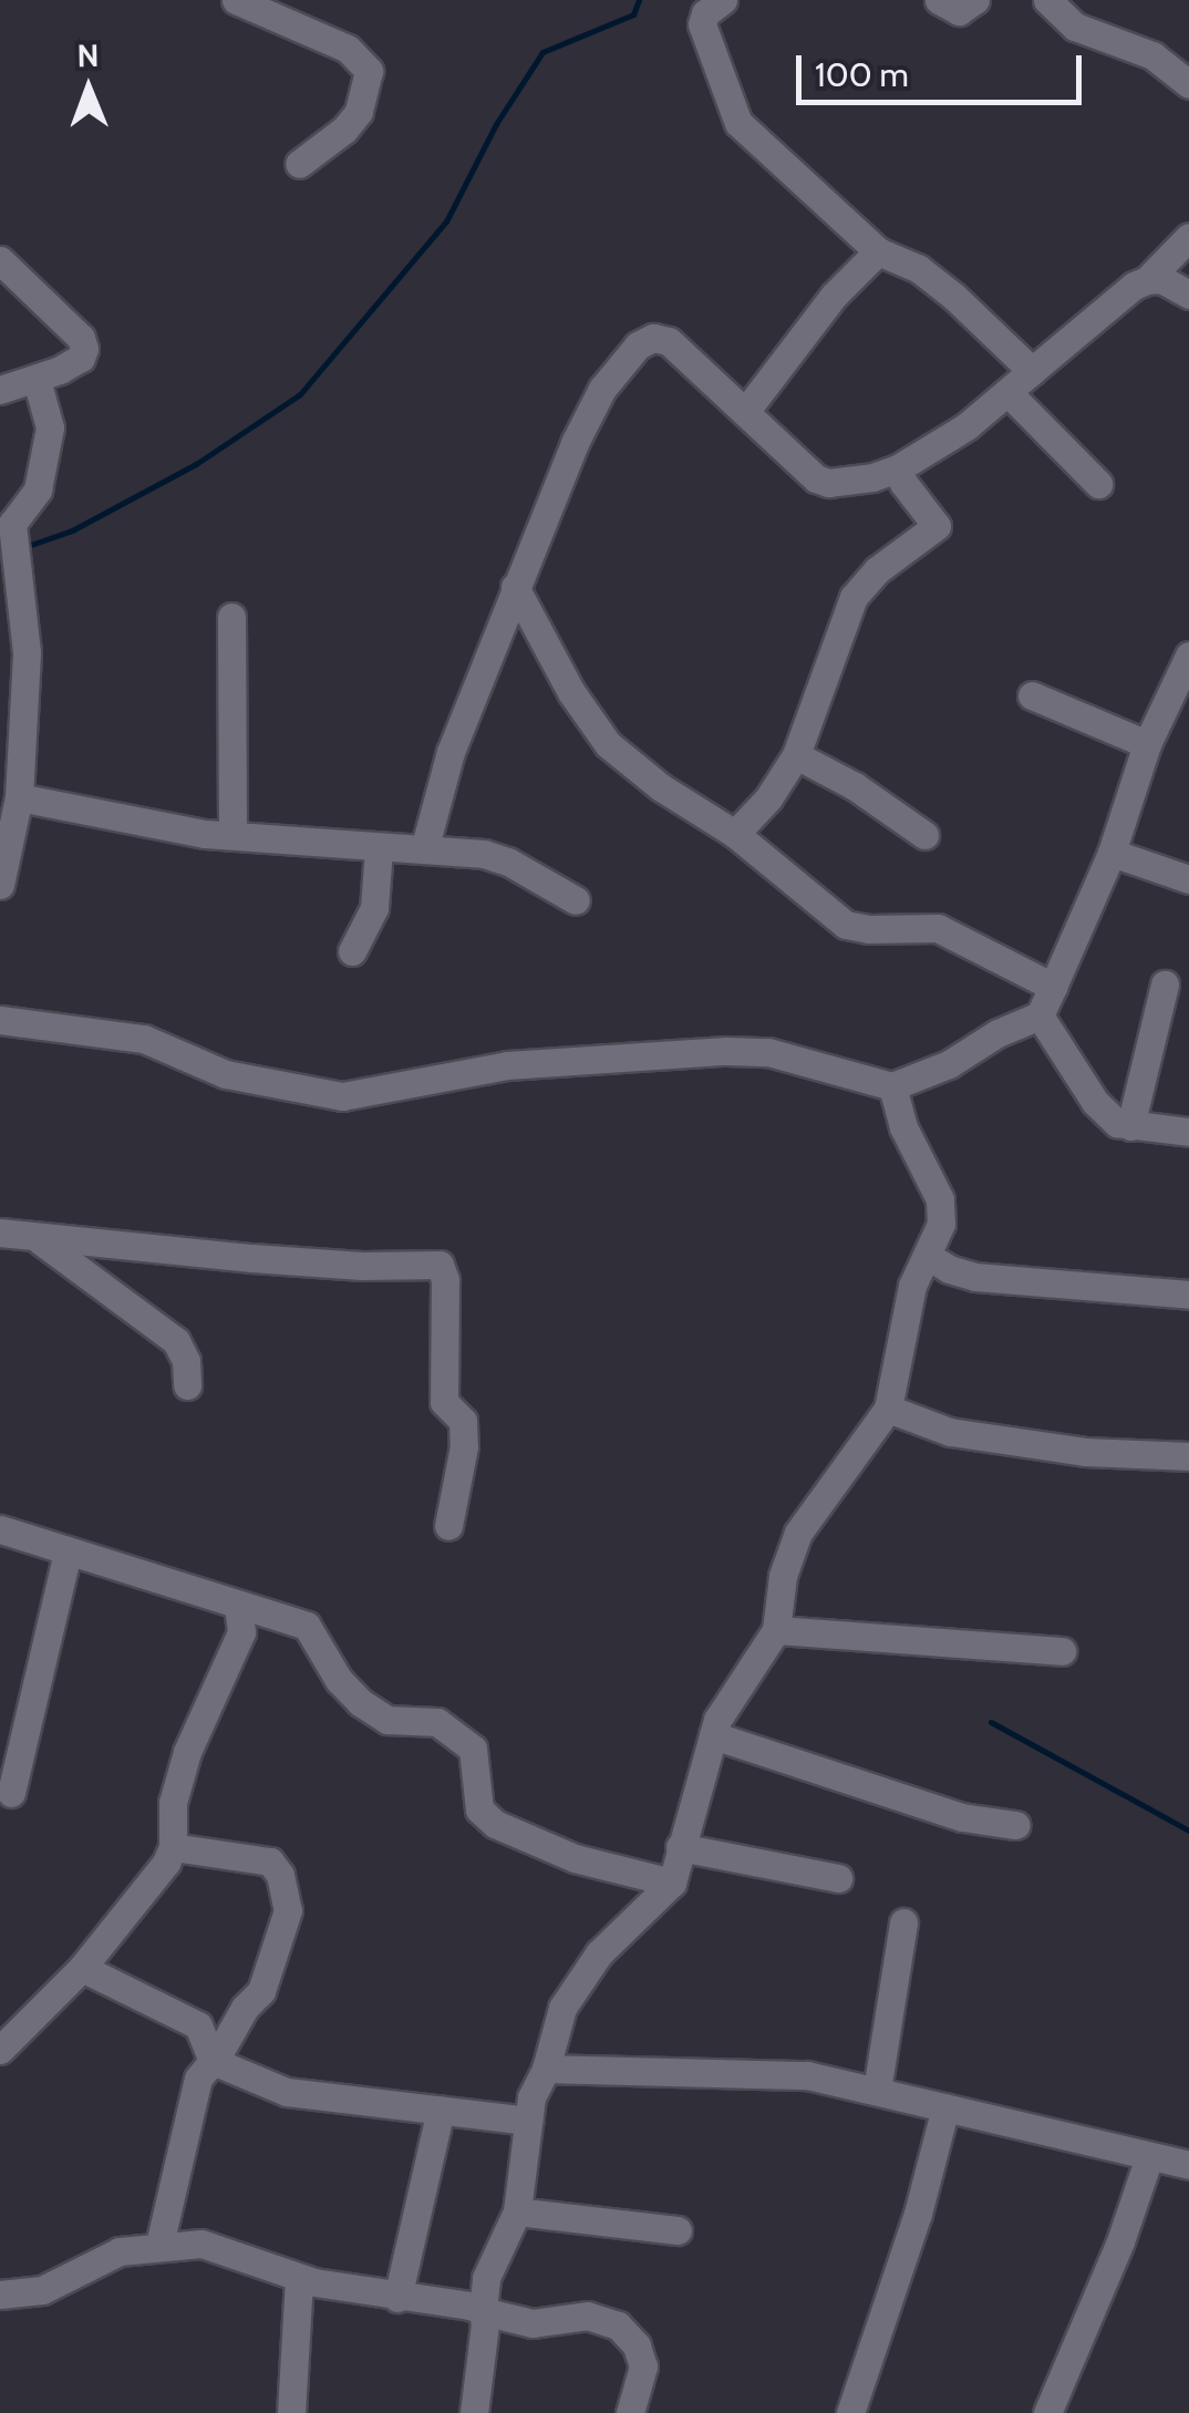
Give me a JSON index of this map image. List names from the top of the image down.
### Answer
{
  "scale_bar": "100 m",
  "north": "top"
}
